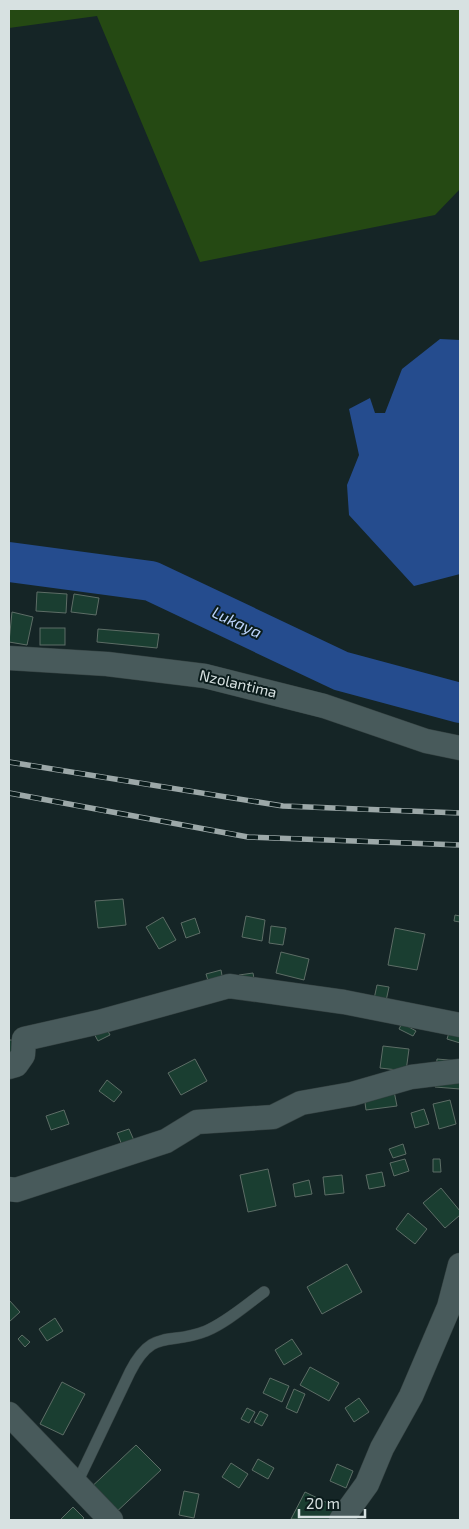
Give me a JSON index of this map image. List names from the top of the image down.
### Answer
{
  "streets": {
    "street": ["Nzolantima"]
  },
  "water": ["Lukaya"],
  "scale_bar": "20 m"
}
